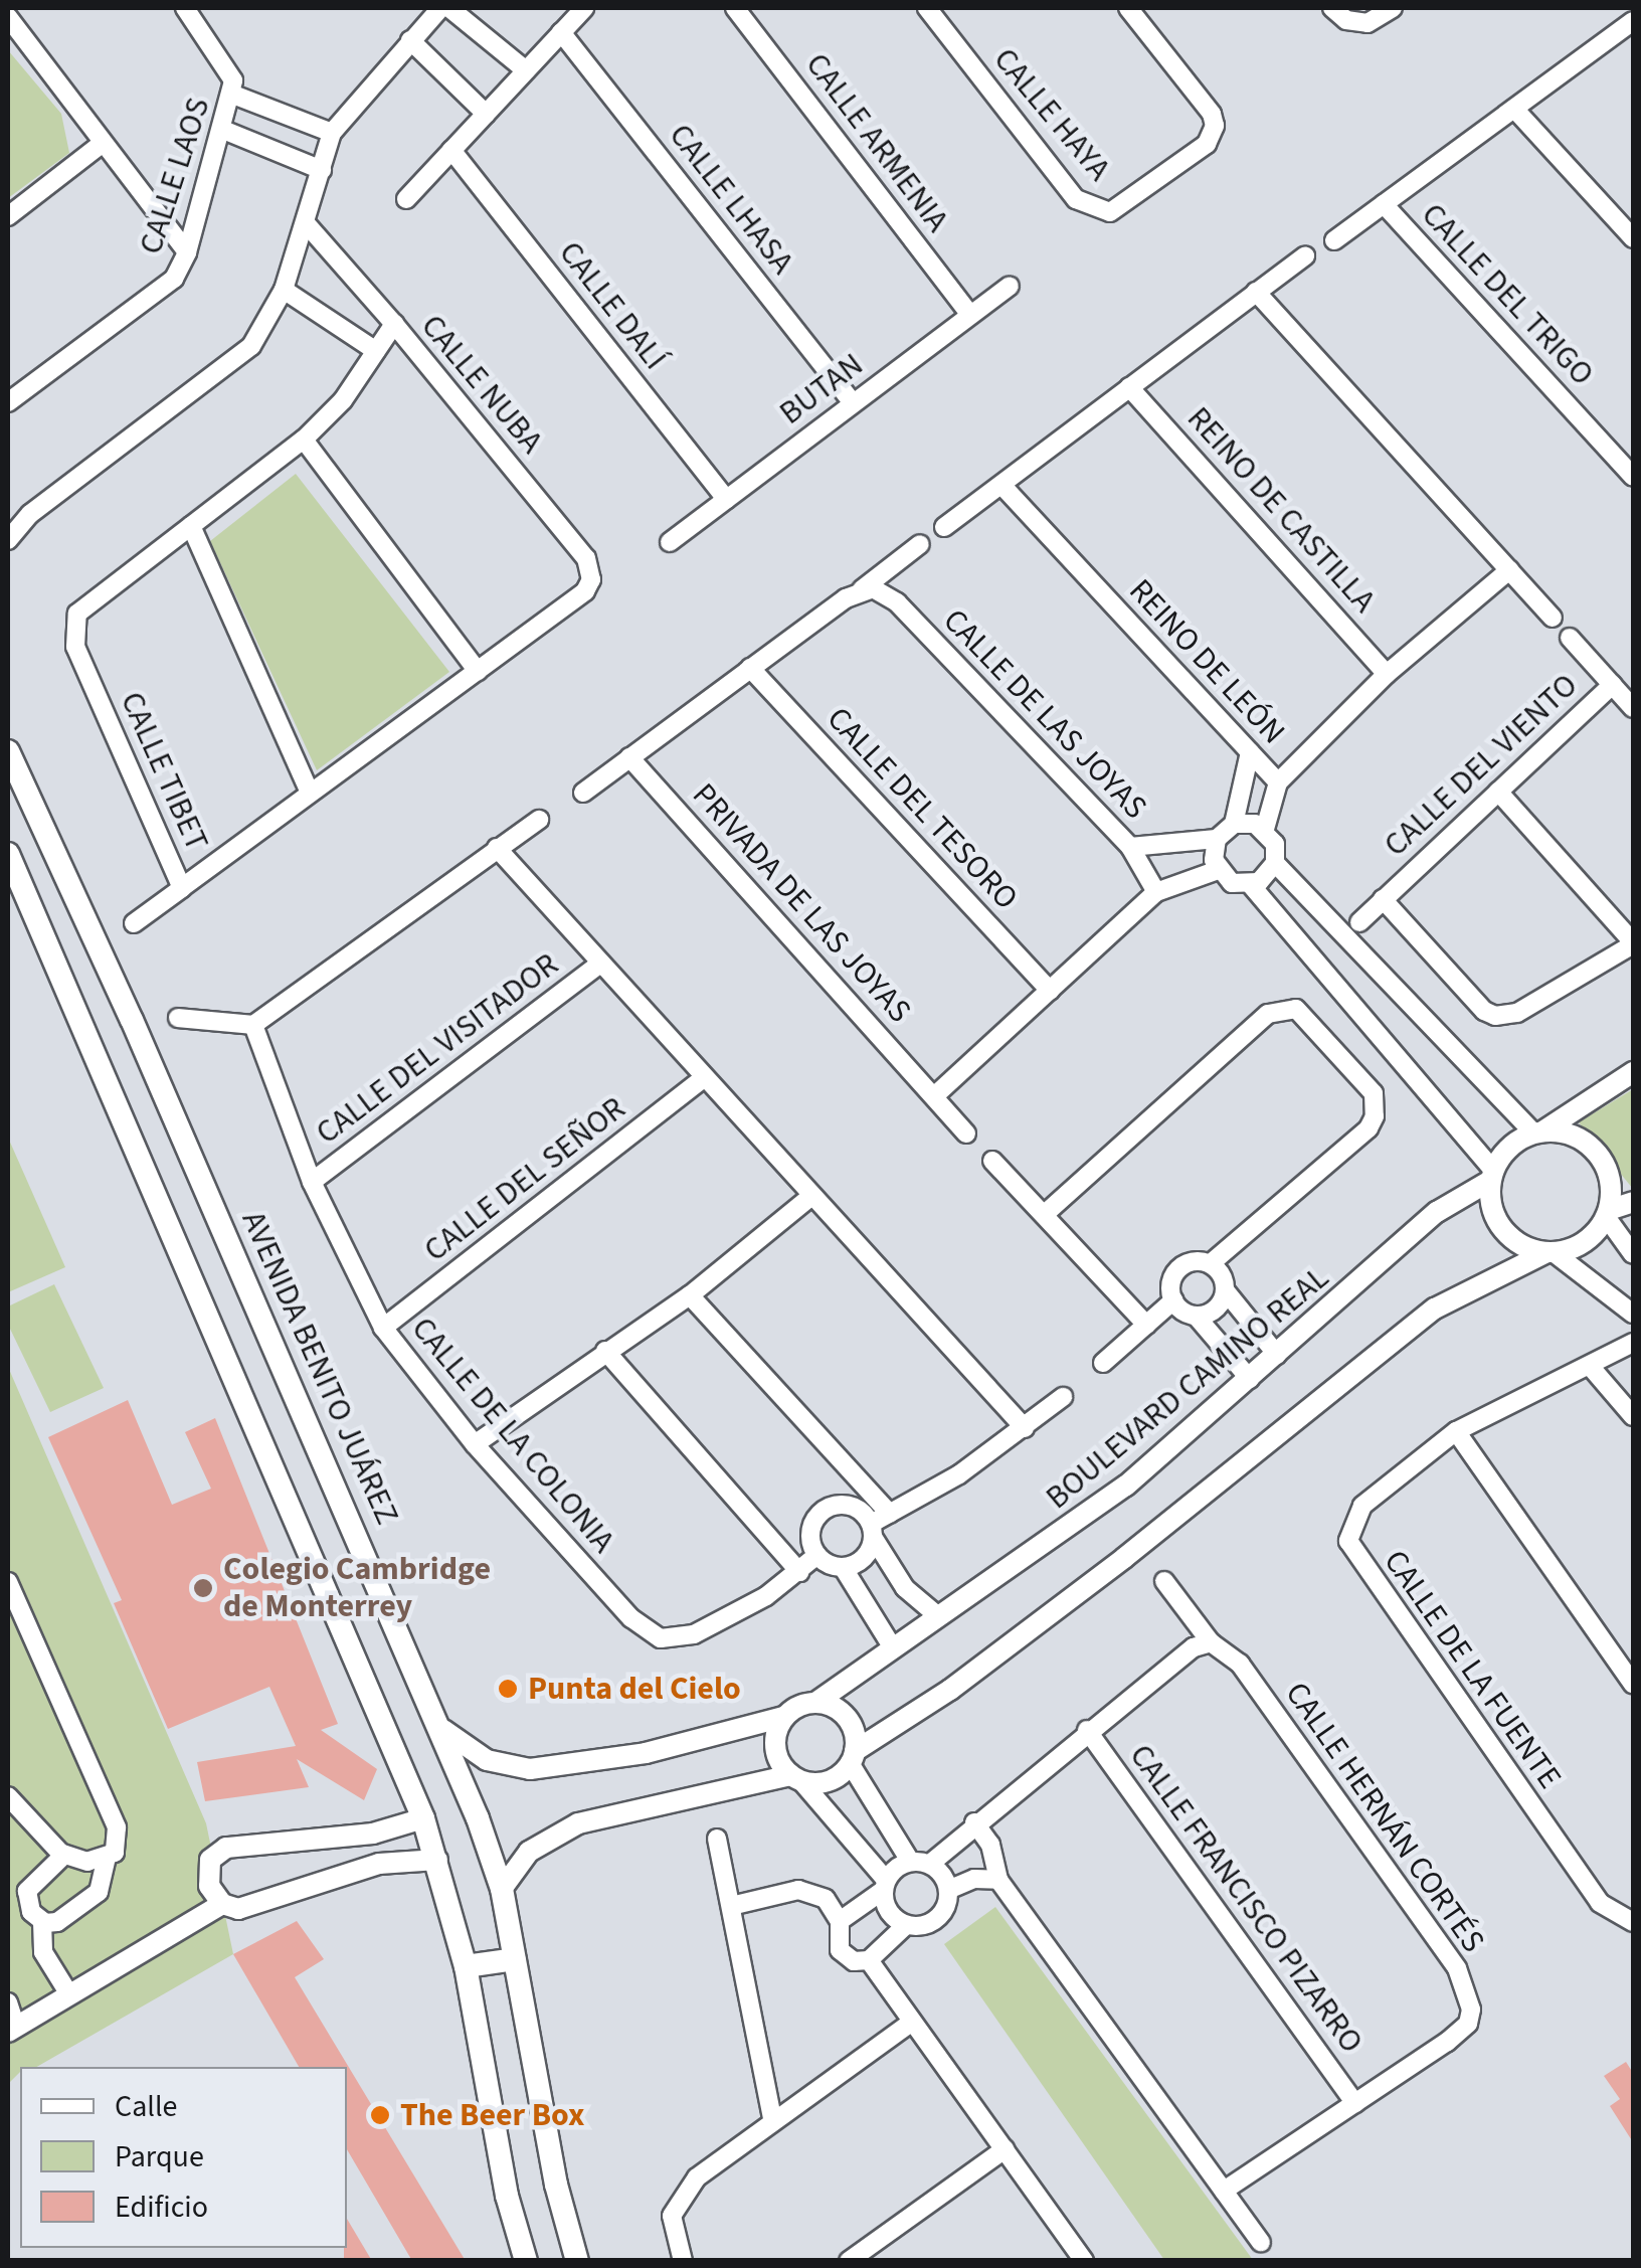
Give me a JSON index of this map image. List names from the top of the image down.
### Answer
{
  "streets": {
    "main road": ["AVENIDA BENITO JUÁREZ"],
    "street": [
      "CALLE HAYA",
      "CALLE ARMENIA",
      "CALLE LAOS",
      "CALLE LHASA",
      "CALLE DEL TRIGO",
      "CALLE DALÍ",
      "CALLE NUBA",
      "BUTAN",
      "REINO DE CASTILLA",
      "REINO DE LEÓN",
      "CALLE DE LAS JOYAS",
      "CALLE DEL VIENTO",
      "CALLE TIBET",
      "CALLE DEL TESORO",
      "PRIVADA DE LAS JOYAS",
      "CALLE DEL VISITADOR",
      "CALLE DEL SEÑOR",
      "BOULEVARD CAMINO REAL",
      "CALLE DE LA COLONIA",
      "CALLE DE LA FUENTE",
      "CALLE HERNÁN CORTÉS",
      "CALLE FRANCISCO PIZARRO"
    ]
  },
  "crossings": [
    ["CALLE ARMENIA", "BUTAN"],
    ["CALLE LHASA", "BUTAN"],
    ["CALLE DALÍ", "BUTAN"],
    ["CALLE NUBA", "CALLE TIBET"],
    ["REINO DE CASTILLA", "REINO DE LEÓN"],
    ["CALLE DEL VISITADOR", "CALLE DE LA COLONIA"],
    ["CALLE DEL SEÑOR", "CALLE DE LA COLONIA"],
    ["CALLE HERNÁN CORTÉS", "CALLE FRANCISCO PIZARRO"]
  ],
  "places": ["Colegio Cambridge de Monterrey", "Punta del Cielo", "The Beer Box"],
  "legend": ["Calle", "Parque", "Edificio"]
}
